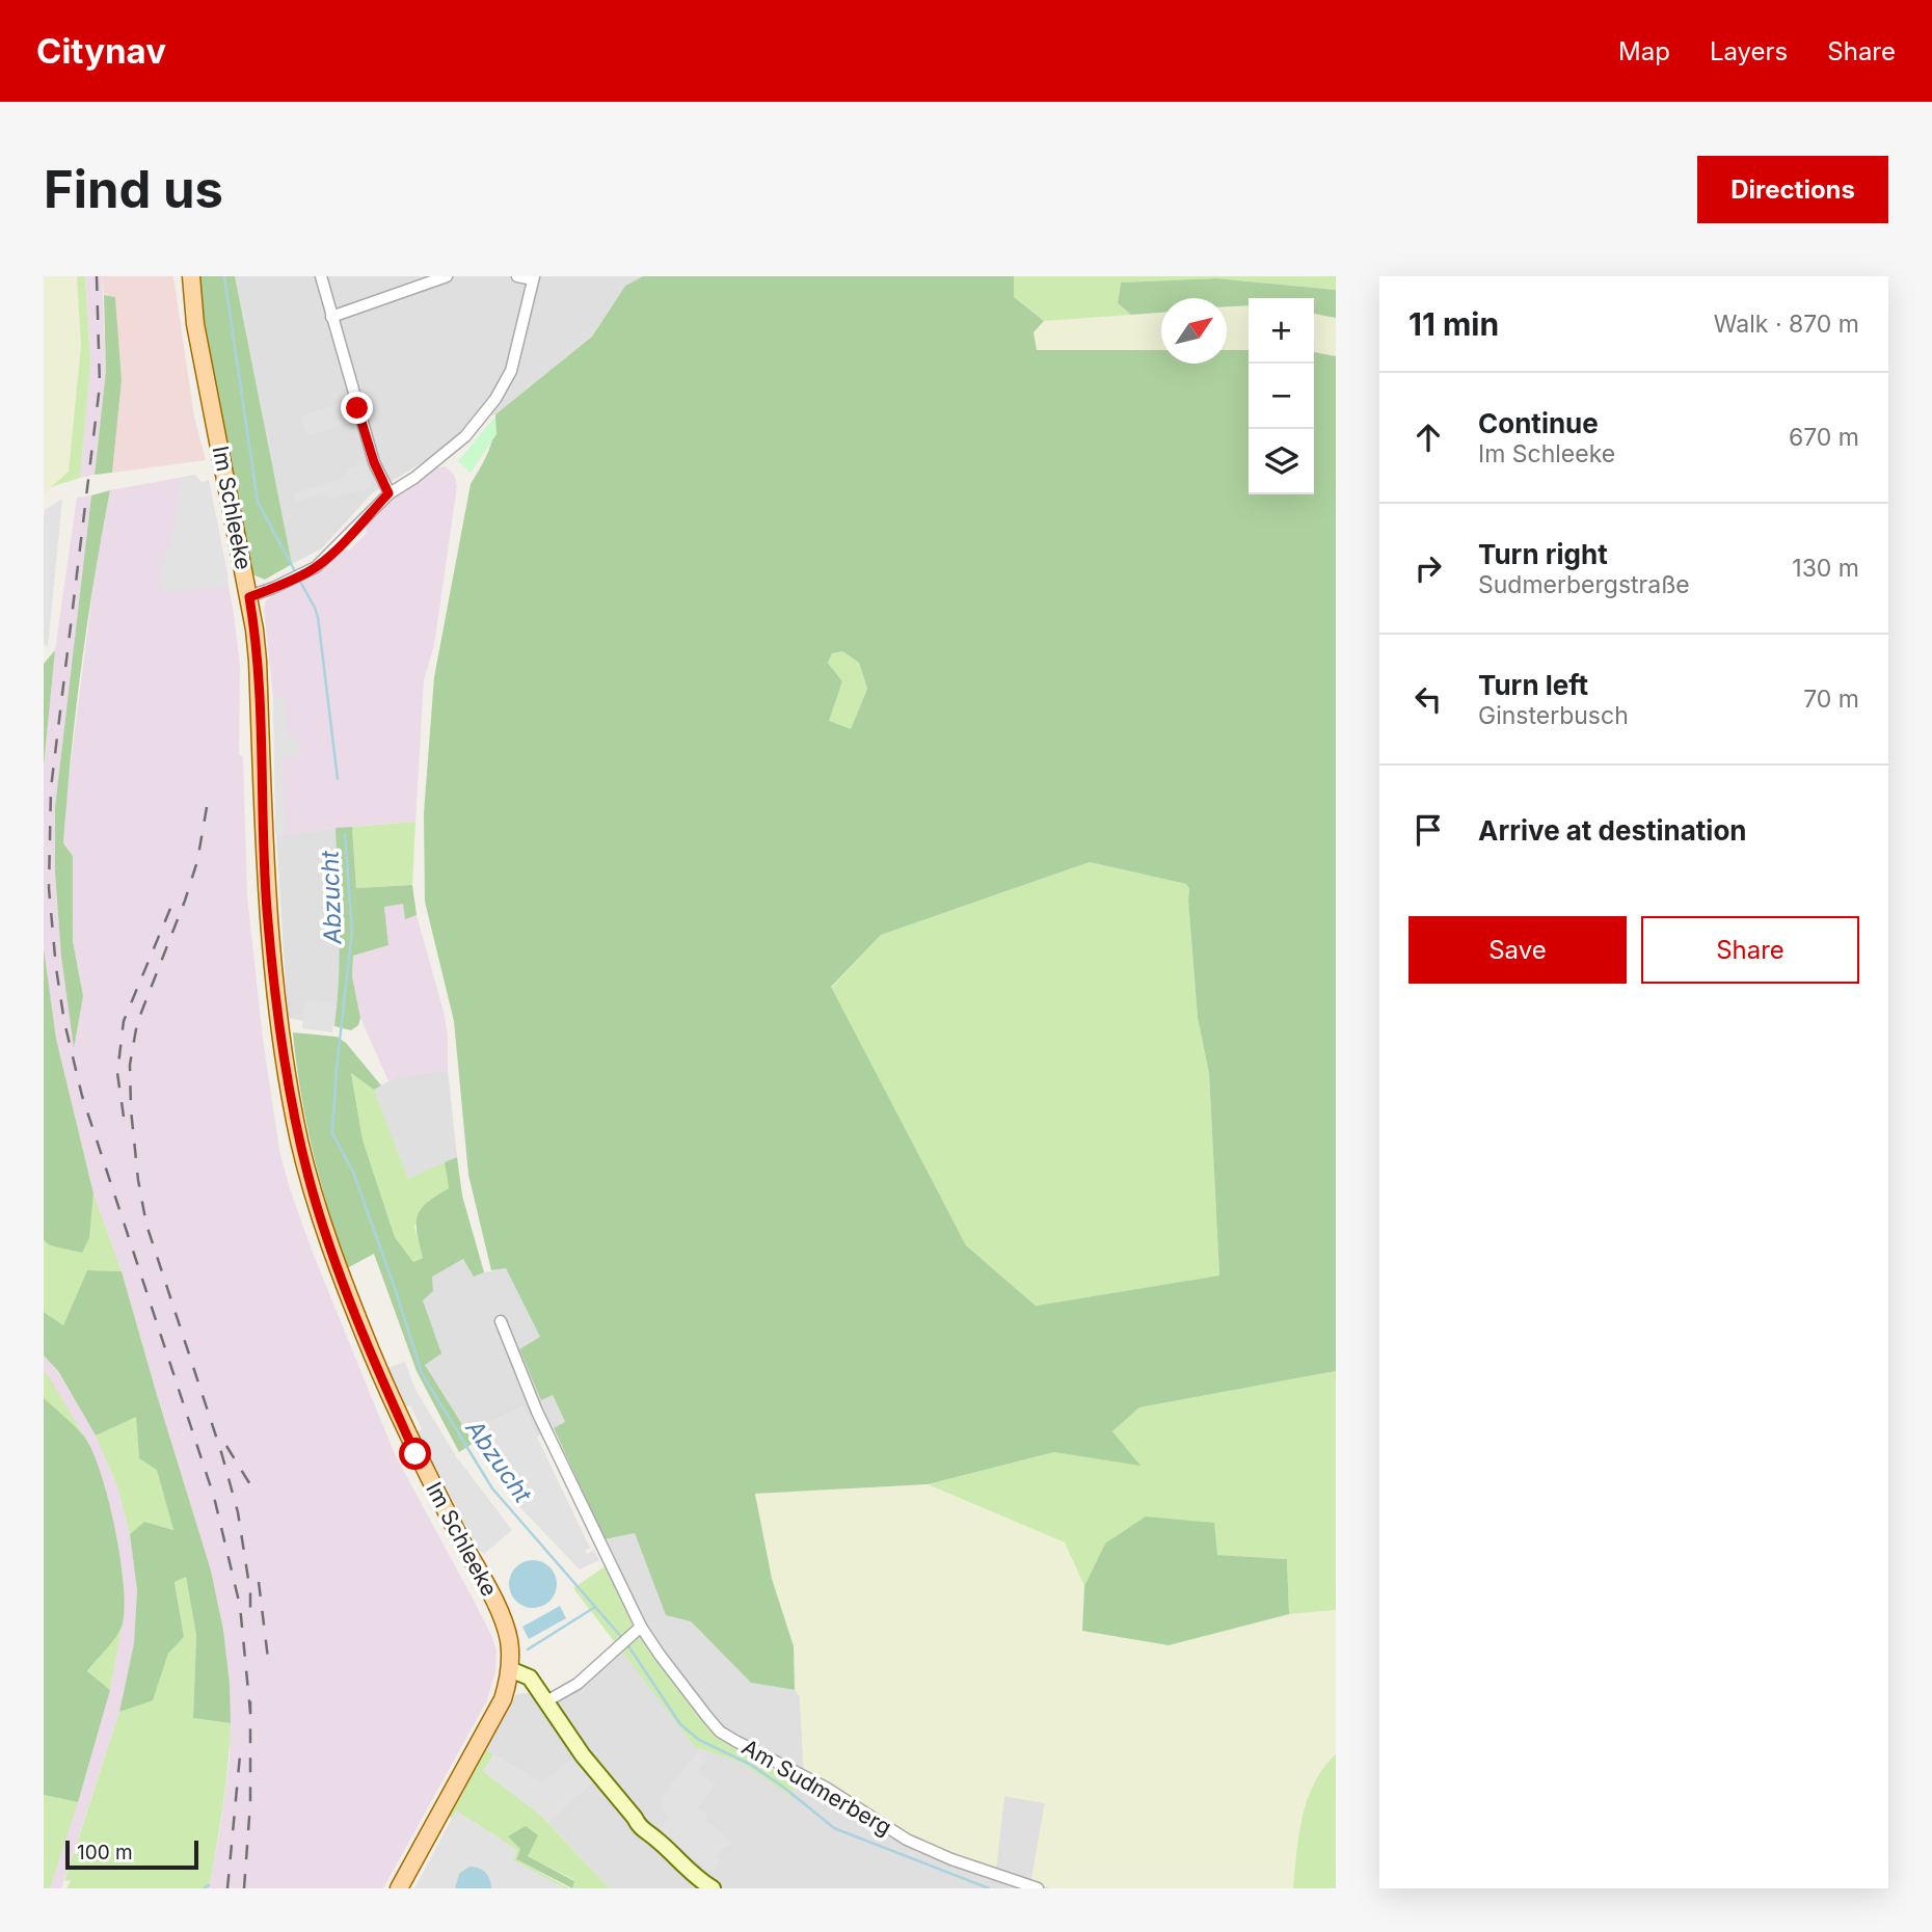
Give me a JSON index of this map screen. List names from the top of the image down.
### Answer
{
  "streets": {
    "main road": ["Im Schleeke"],
    "street": ["Am Sudmerberg"]
  },
  "water": ["Abzucht"],
  "scale_bar": "100 m",
  "north": "top right",
  "page": {
    "header": "Citynav",
    "nav": ["Map", "Layers", "Share"],
    "buttons": [
      "Directions",
      ["Save", "Share"]
    ],
    "title": "Find us",
    "heading": ["11 min", "Walk · 870 m"],
    "map_buttons": ["+", "−"],
    "list": [
      ["Continue", "Im Schleeke", "670 m"],
      ["Turn right", "Sudmerbergstraße", "130 m"],
      ["Turn left", "Ginsterbusch", "70 m"],
      "Arrive at destination"
    ],
    "scale": "100 m"
  }
}
